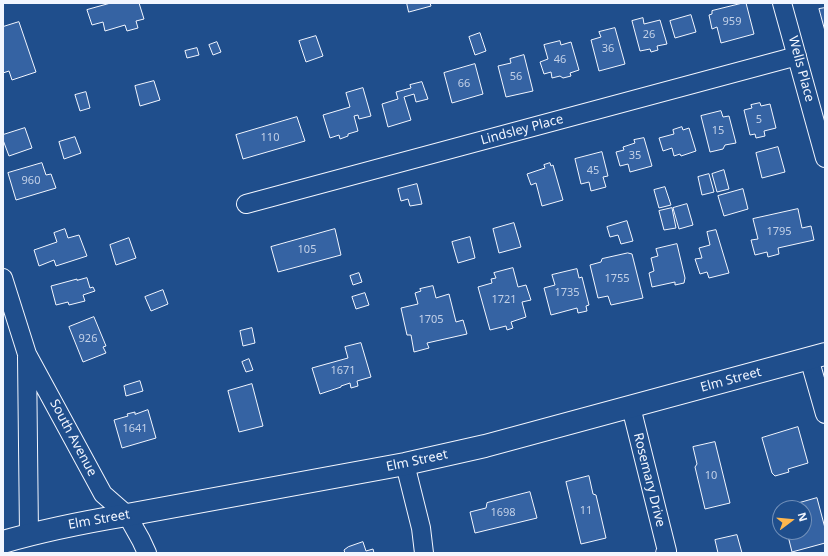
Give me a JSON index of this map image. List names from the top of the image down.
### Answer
{
  "streets": {
    "street": [
      "Wells Place",
      "Lindsley Place",
      "Elm Street",
      "South Avenue",
      "Rosemary Drive"
    ]
  },
  "crossings": [
    ["Wells Place", "Lindsley Place"],
    ["Elm Street", "South Avenue"],
    ["Elm Street", "Rosemary Drive"]
  ],
  "house_numbers": [
    "959",
    "26",
    "36",
    "46",
    "56",
    "66",
    "5",
    "15",
    "110",
    "35",
    "45",
    "960",
    "1795",
    "105",
    "1755",
    "1735",
    "1721",
    "1705",
    "926",
    "1671",
    "1641",
    "10",
    "11",
    "1698"
  ],
  "north": "right"
}
